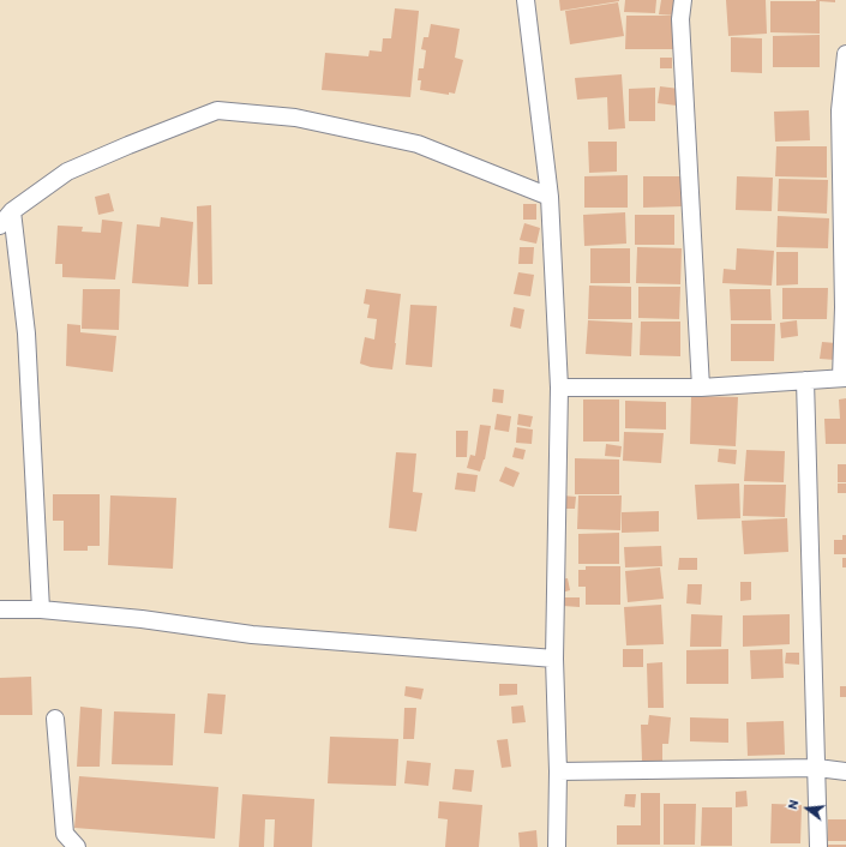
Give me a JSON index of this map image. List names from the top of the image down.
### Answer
{
  "north": "left"
}
